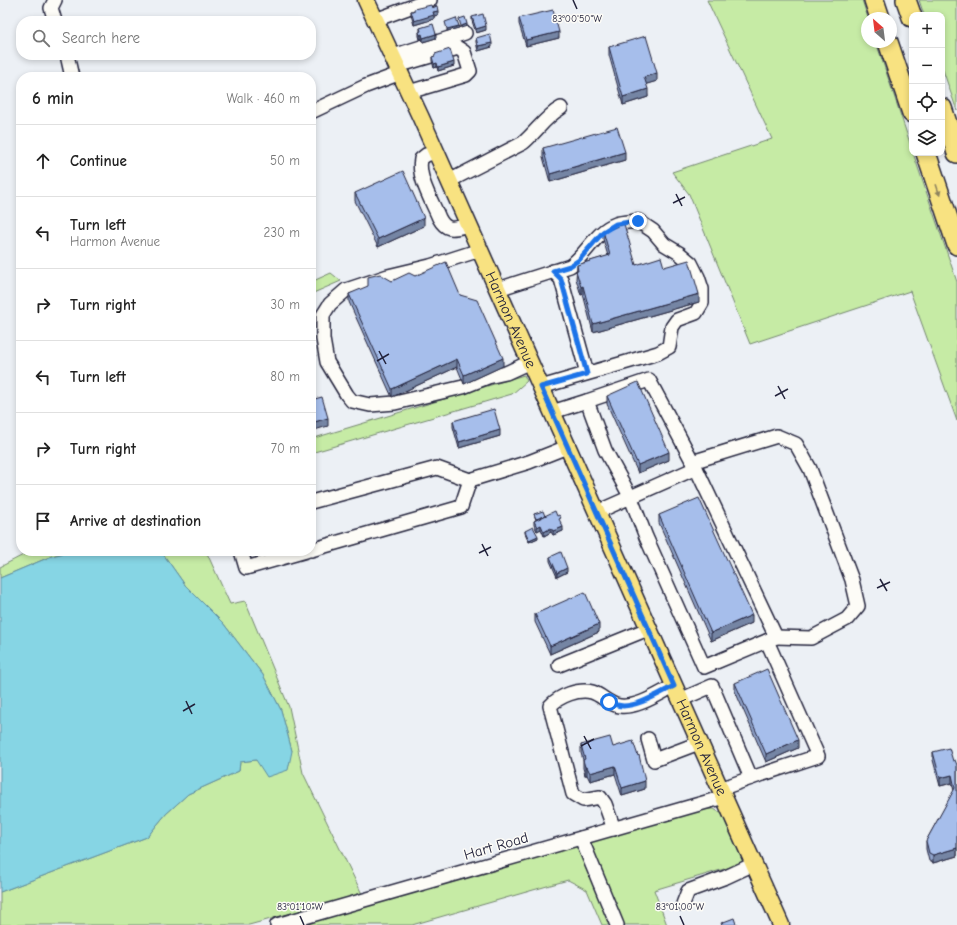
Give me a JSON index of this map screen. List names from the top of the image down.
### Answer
{
  "streets": {
    "main road": ["Harmon Avenue"],
    "street": ["Hart Road"]
  },
  "crossings": [
    ["Harmon Avenue", "Hart Road"]
  ],
  "north": "top left",
  "page": {
    "map_buttons": ["+", "−"],
    "search": "Search here",
    "heading": ["6 min", "Walk · 460 m"],
    "list": [
      ["Continue", "50 m"],
      ["Turn left", "Harmon Avenue", "230 m"],
      ["Turn right", "30 m"],
      ["Turn left", "80 m"],
      ["Turn right", "70 m"],
      "Arrive at destination"
    ]
  },
  "coordinates": ["83°00'50\"W", "83°01'10\"W", "83°01'00\"W"]
}
